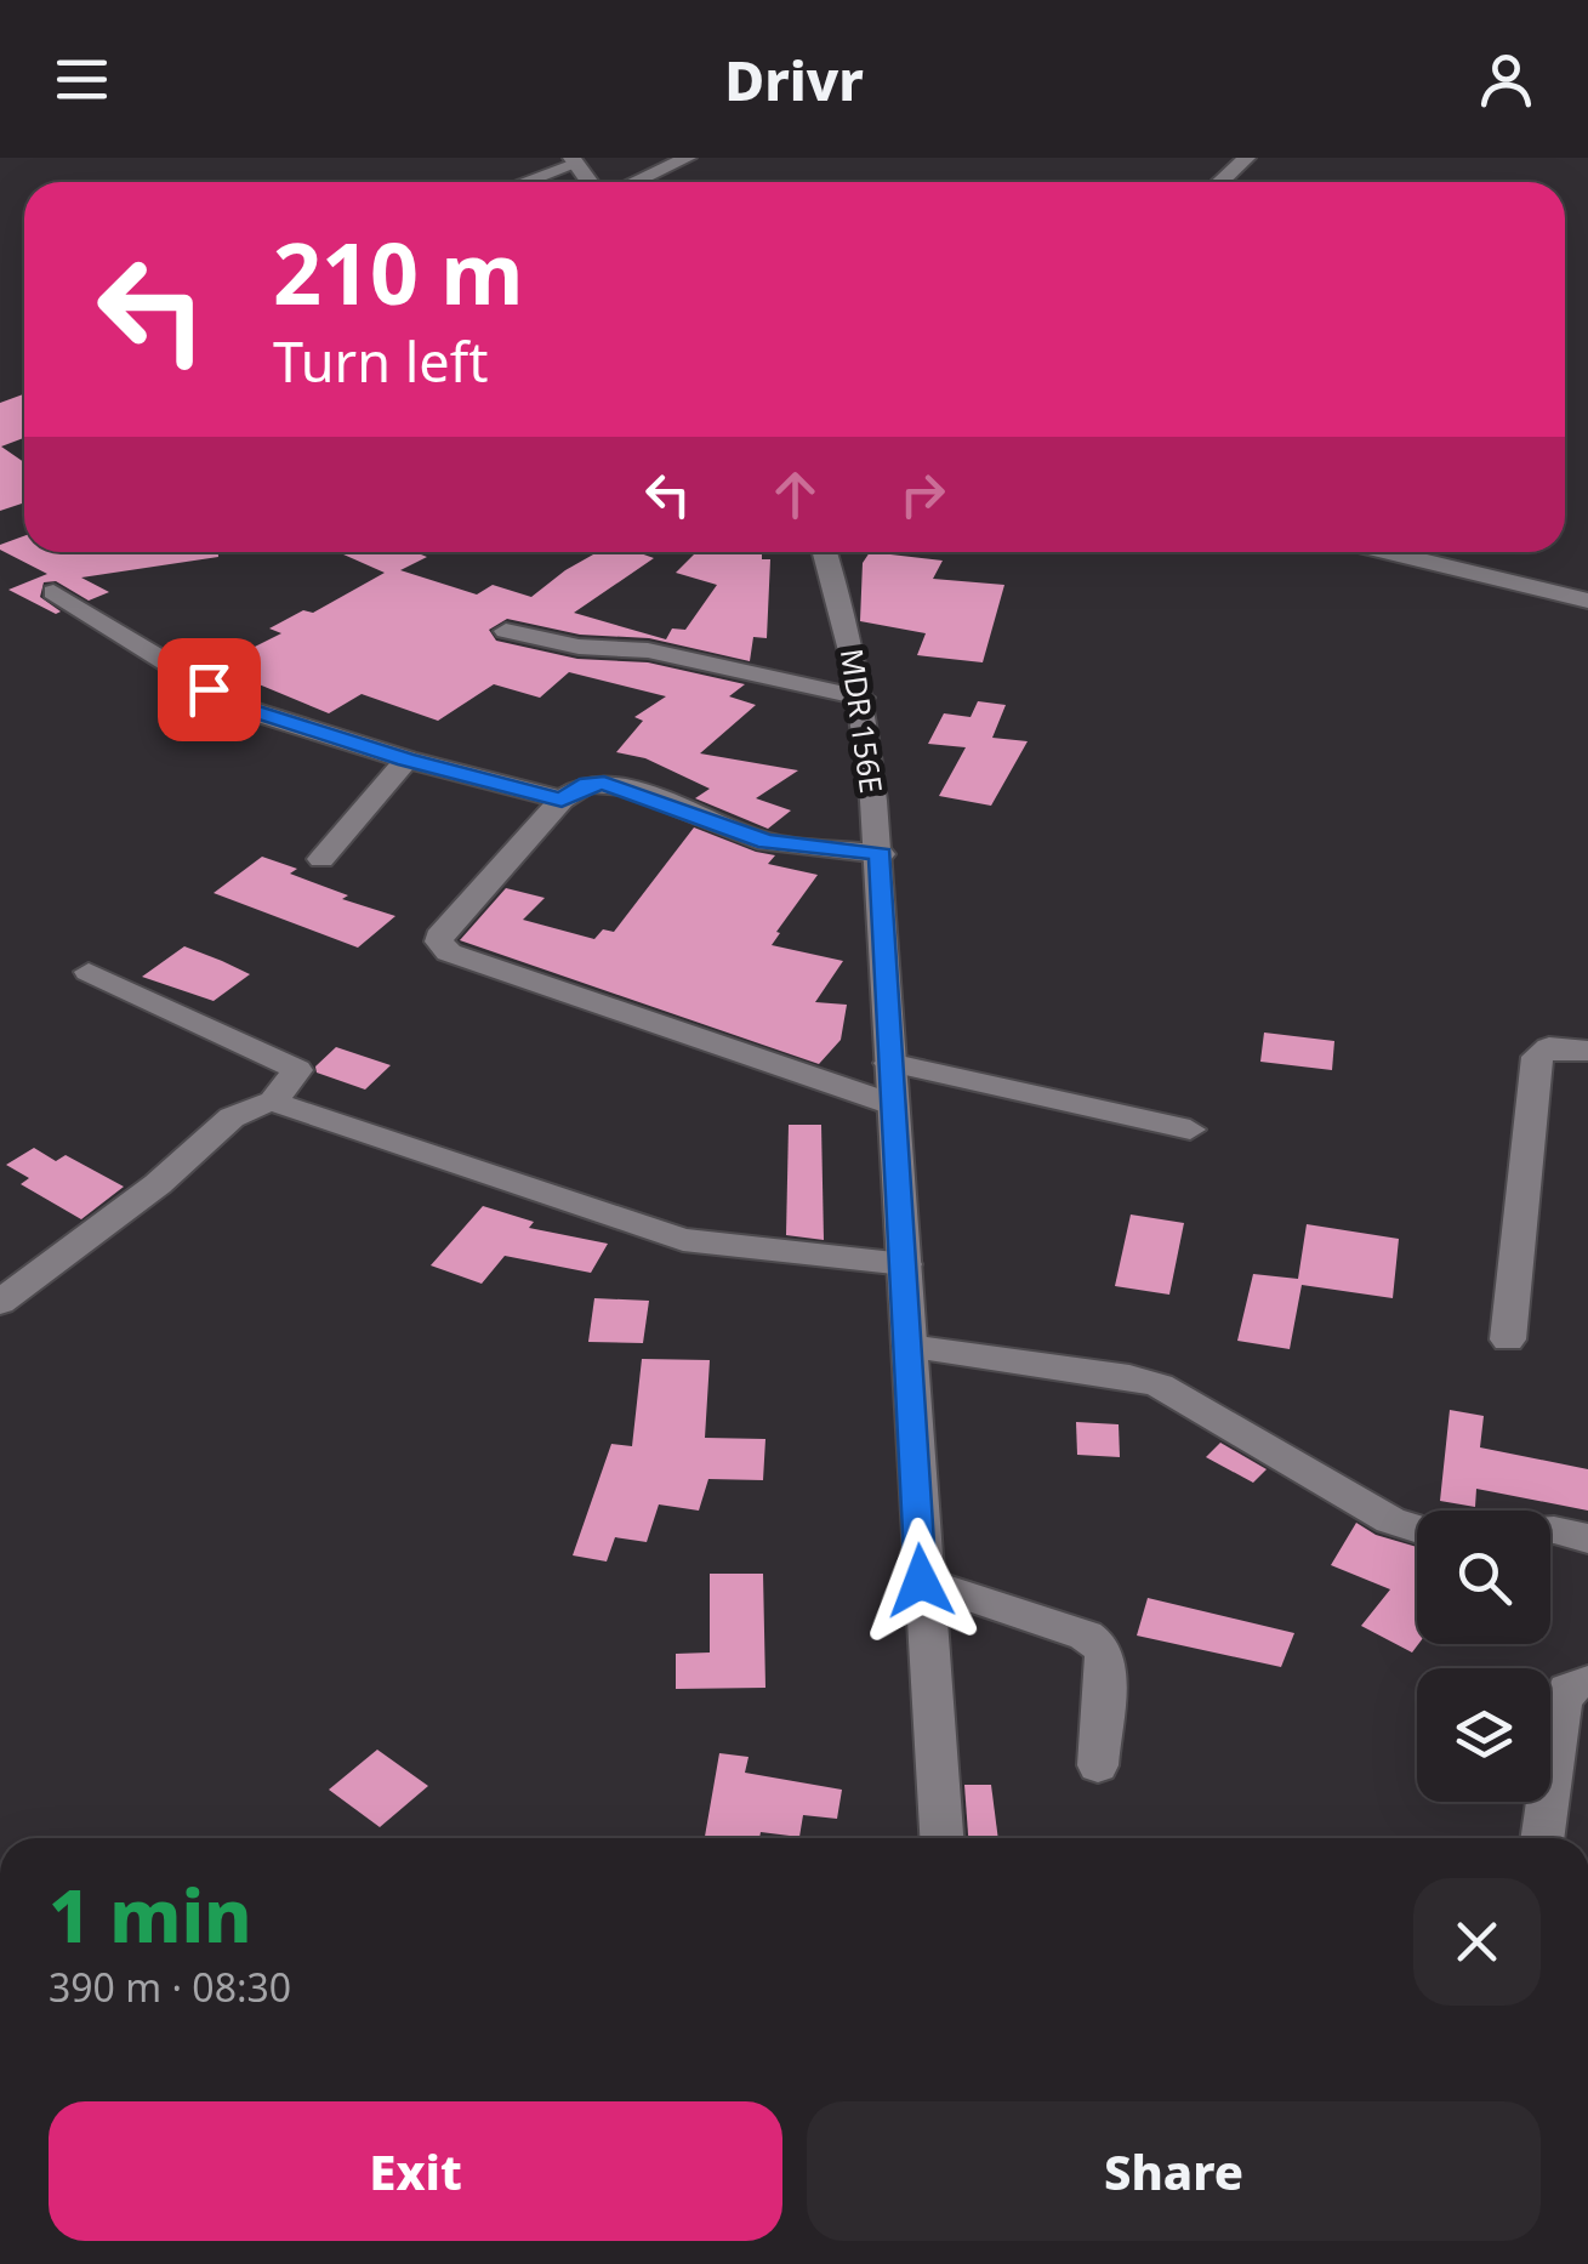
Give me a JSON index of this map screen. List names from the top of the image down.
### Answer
{
  "streets": {
    "street": ["MDR 156E"]
  },
  "page": {
    "header": "Drivr",
    "turn": ["210 m", "Turn left"],
    "heading": ["1 min", "390 m · 08:30"],
    "buttons": ["Exit", "Share"]
  }
}
